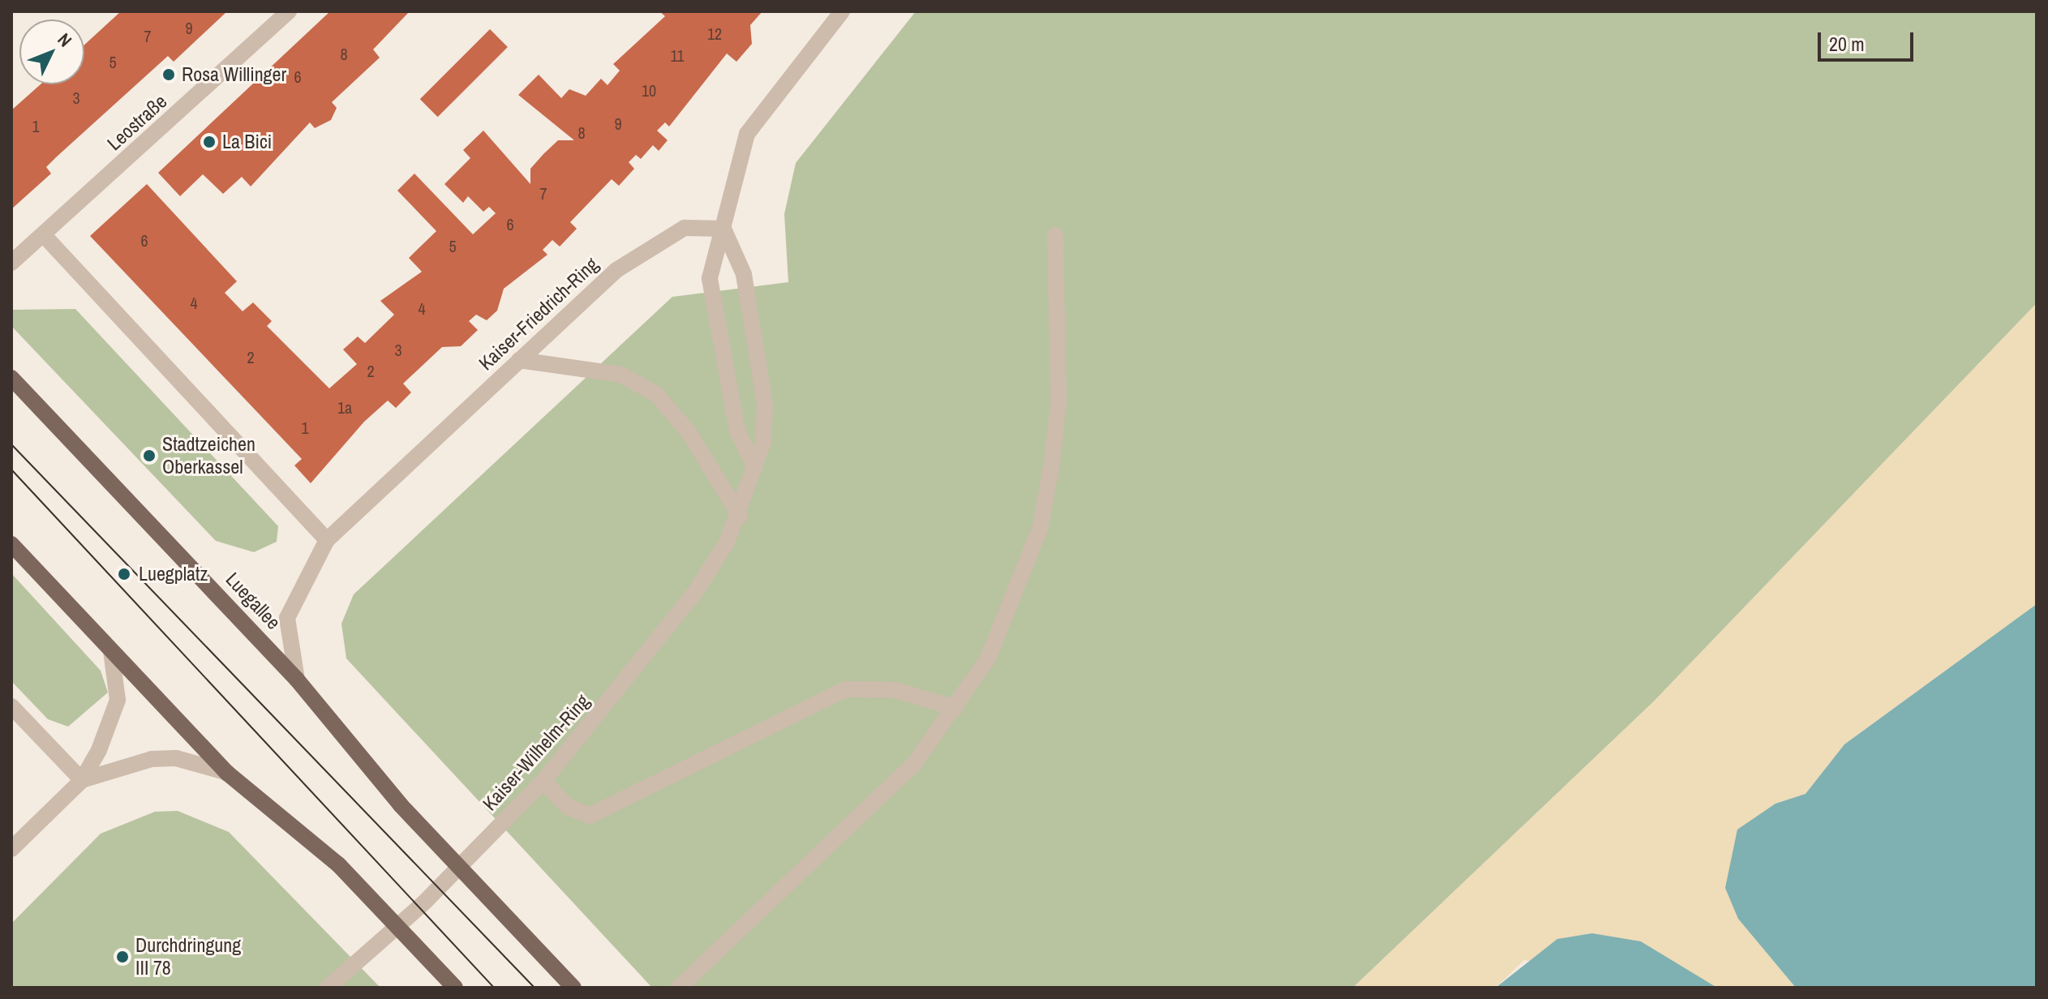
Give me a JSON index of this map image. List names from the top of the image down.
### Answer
{
  "streets": {
    "main road": ["Luegallee"],
    "street": ["Leostraße", "Kaiser-Friedrich-Ring", "Kaiser-Wilhelm-Ring"]
  },
  "crossings": [
    ["Kaiser-Friedrich-Ring", "Luegallee"],
    ["Kaiser-Friedrich-Ring", "Kaiser-Wilhelm-Ring"]
  ],
  "places": [
    "Rosa Willinger",
    "La Bici",
    "Stadtzeichen Oberkassel",
    "Luegplatz",
    "Durchdringung III 78"
  ],
  "house_numbers": [
    "9",
    "12",
    "7",
    "8",
    "11",
    "5",
    "6",
    "10",
    "3",
    "9",
    "1",
    "8",
    "7",
    "6",
    "6",
    "5",
    "4",
    "4",
    "3",
    "2",
    "2",
    "1a",
    "1"
  ],
  "scale_bar": "20 m",
  "north": "top right"
}
